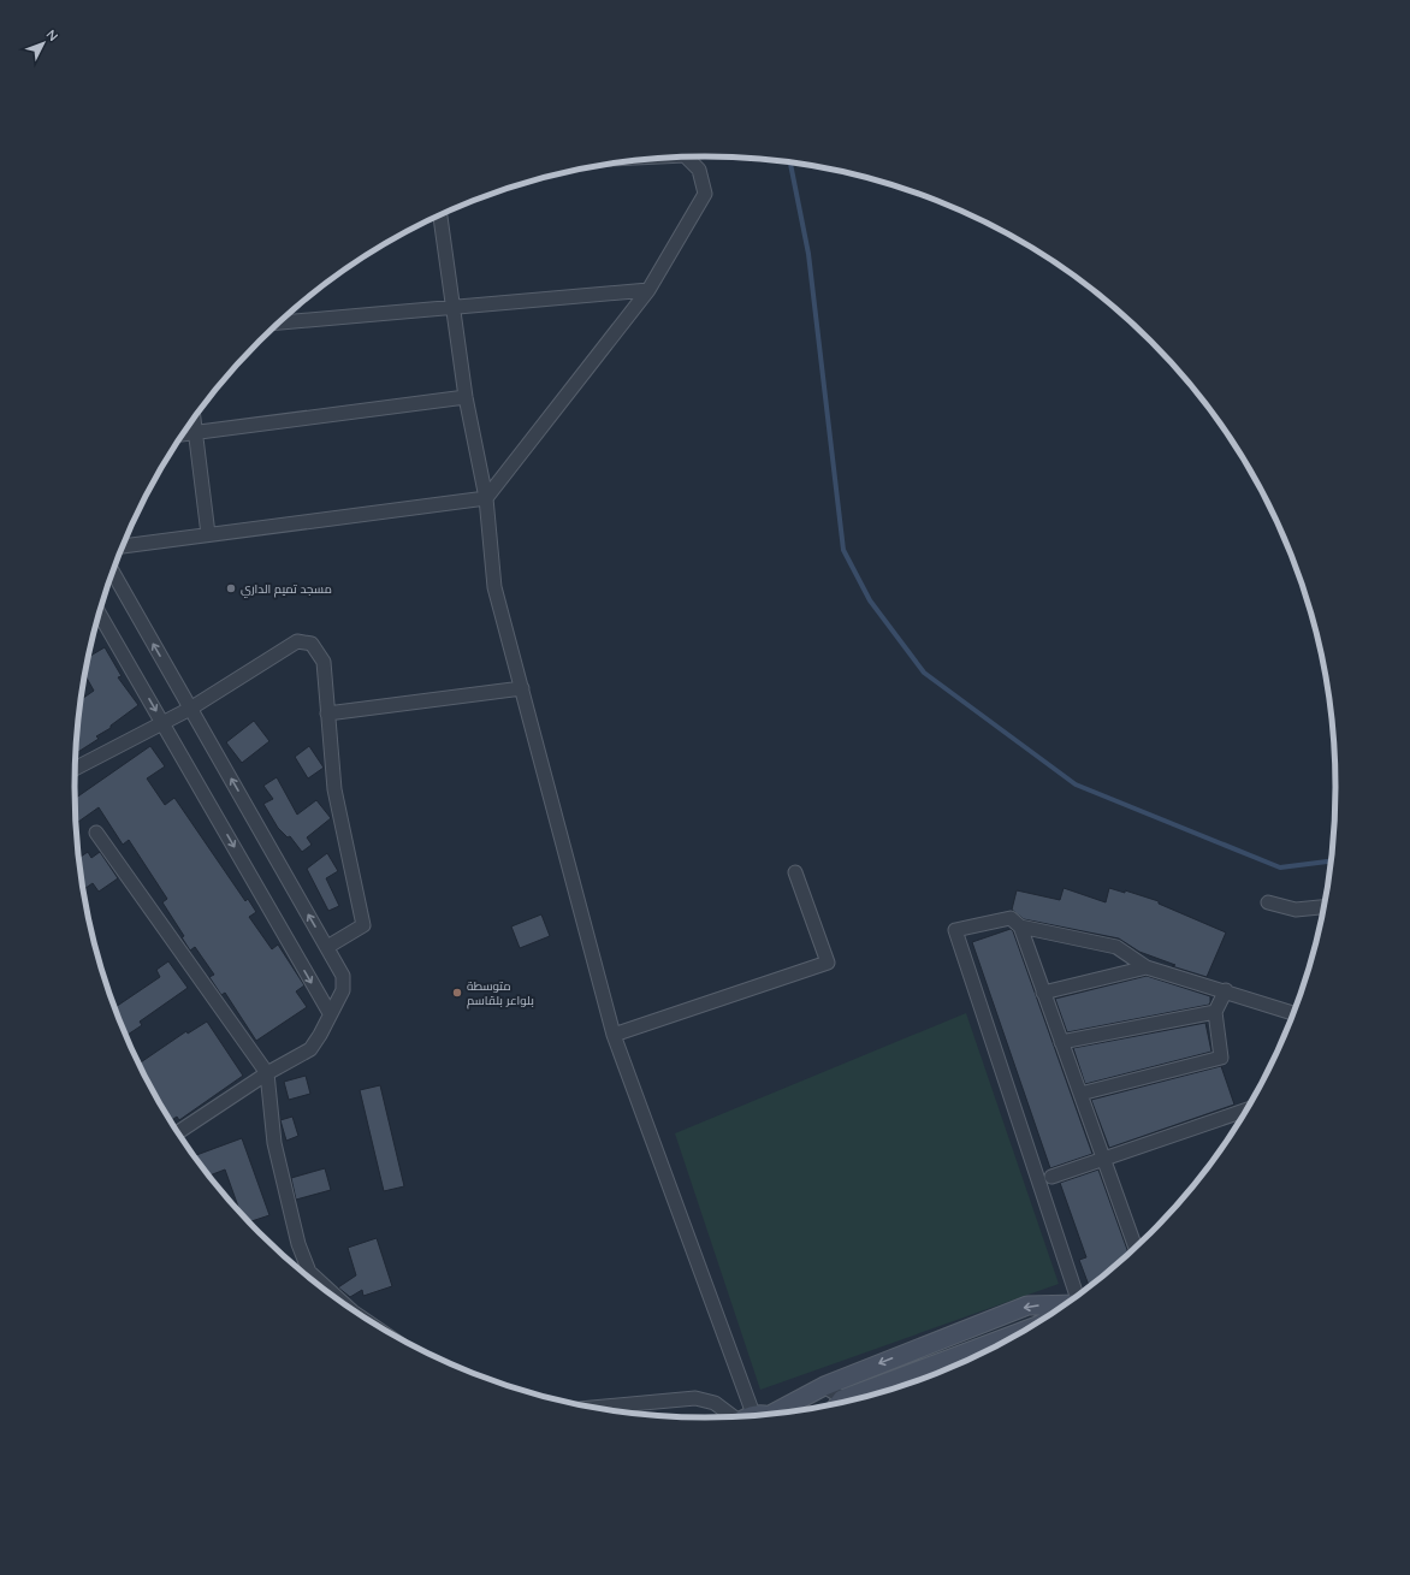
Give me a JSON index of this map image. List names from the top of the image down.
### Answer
{
  "places": ["مسجد تميم الداري", "متوسطة بلواعر بلقاسم"],
  "north": "top right"
}
